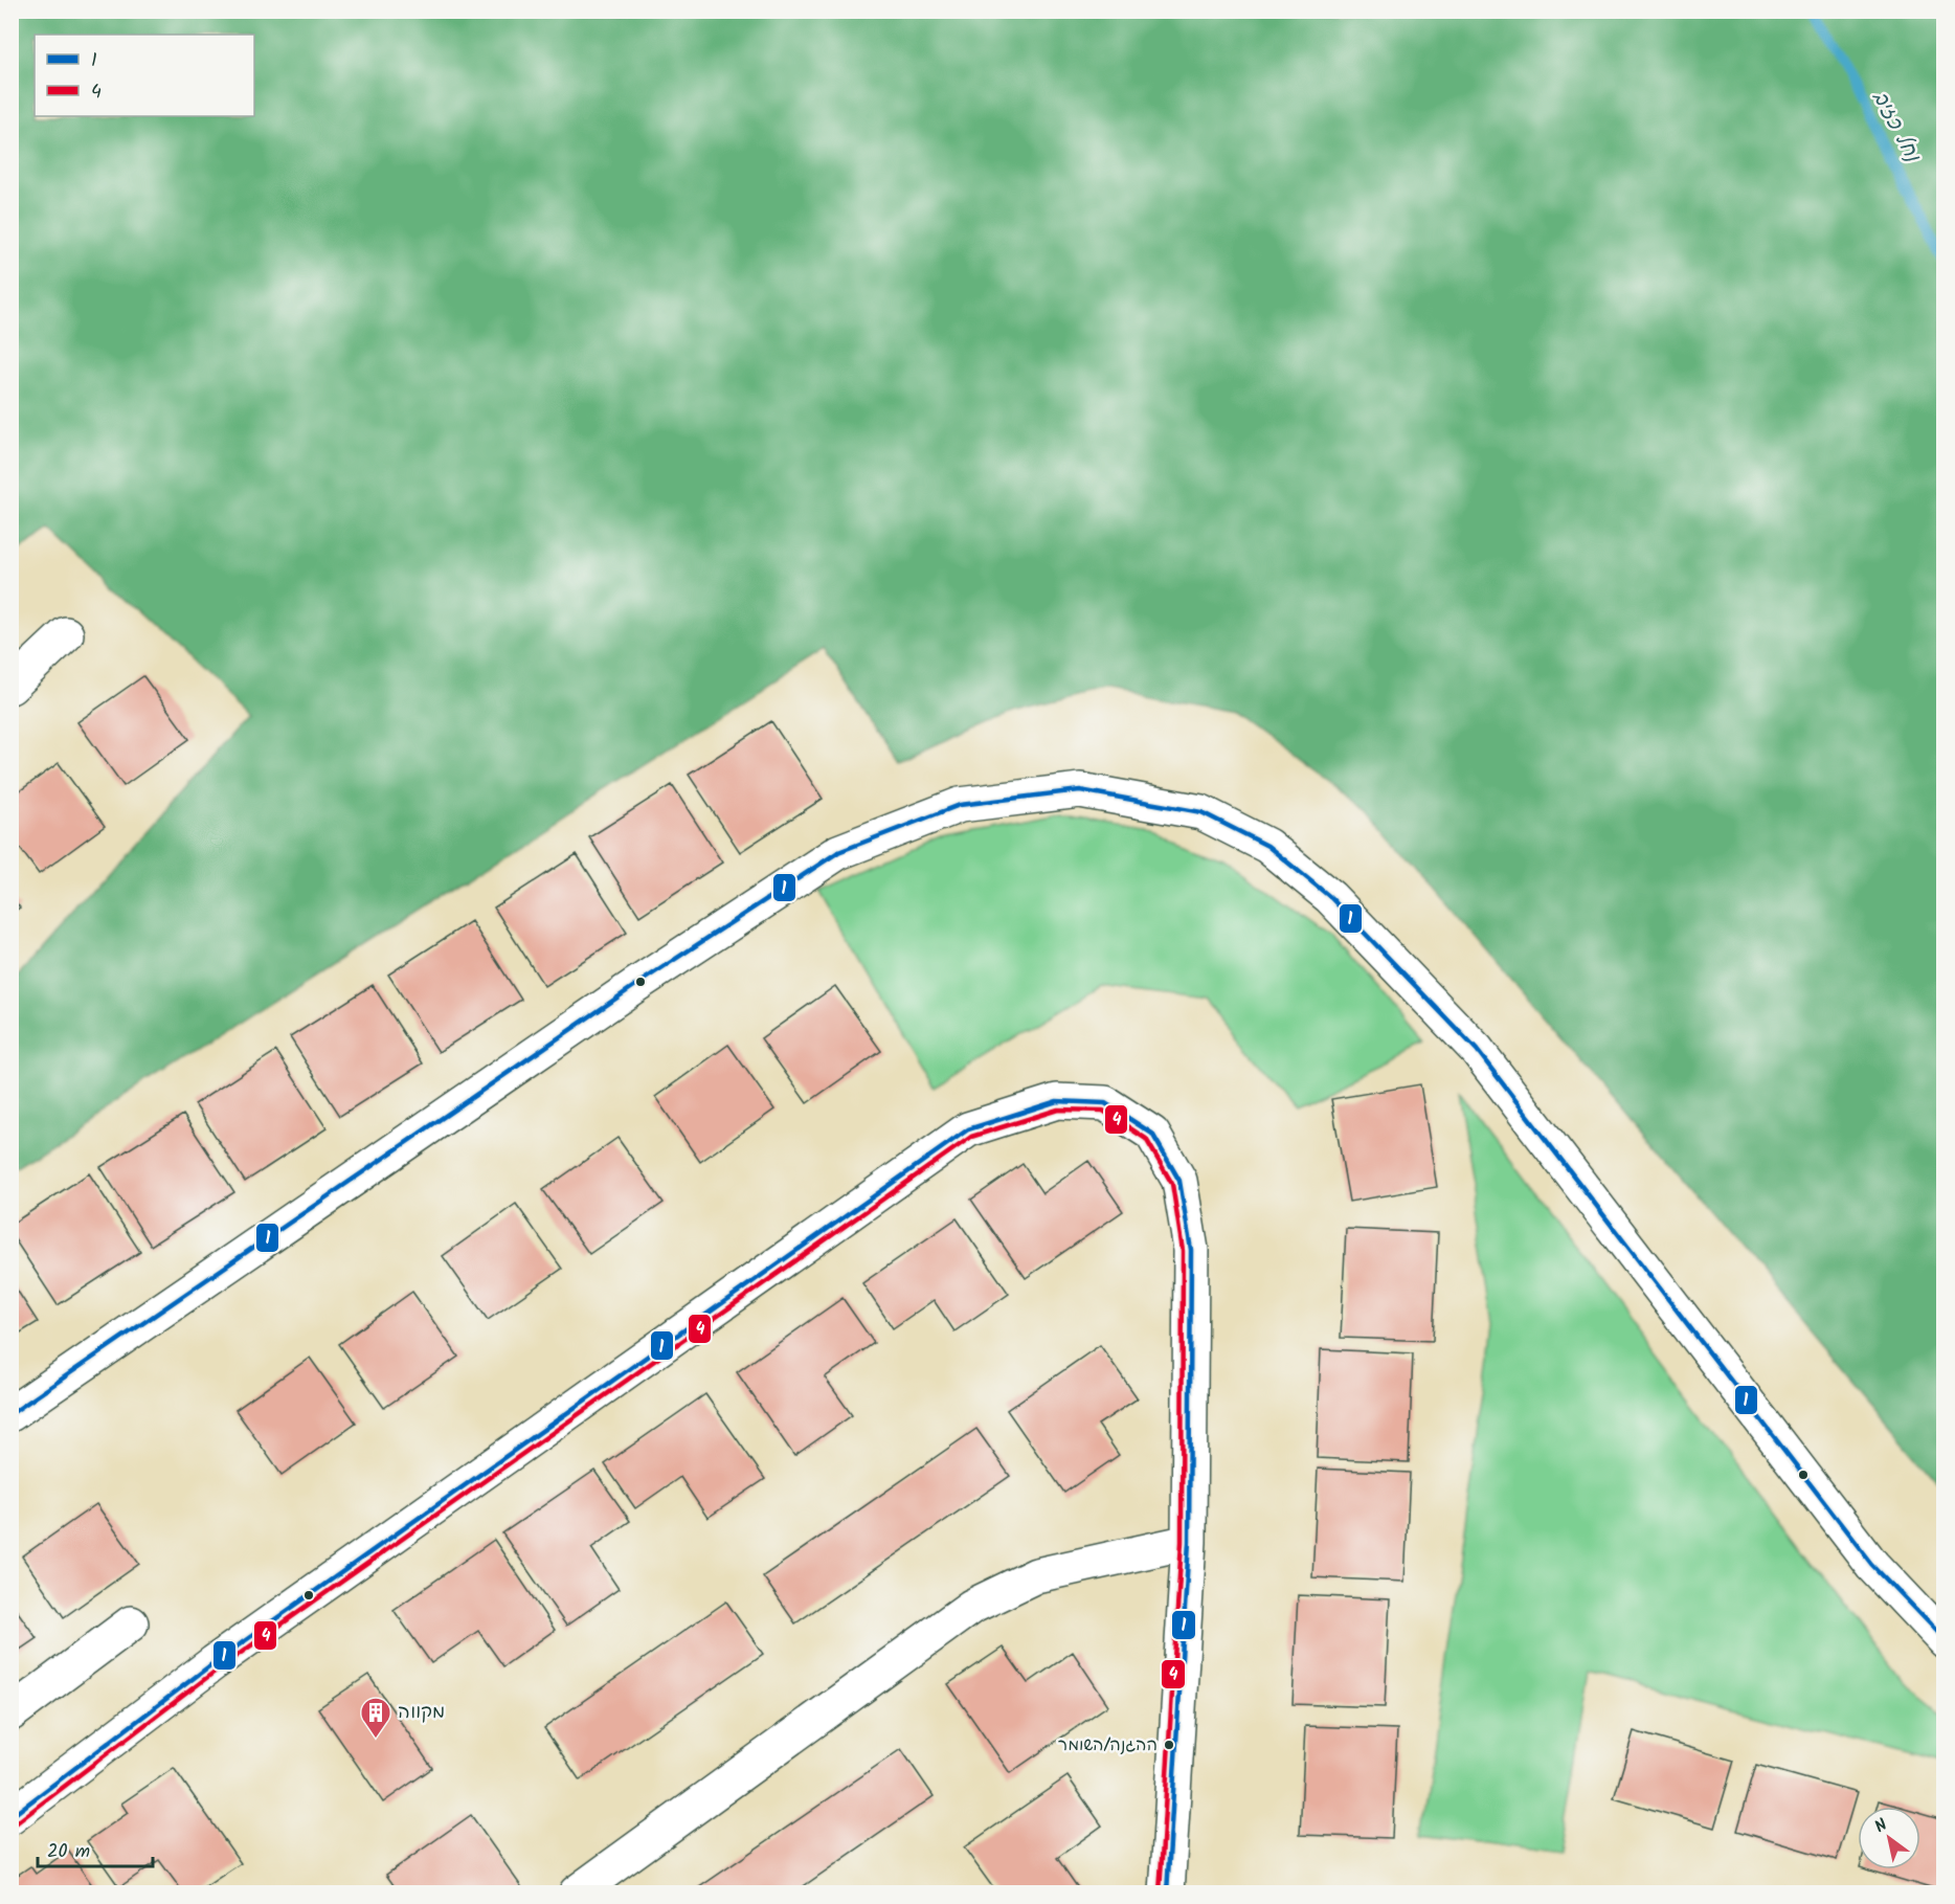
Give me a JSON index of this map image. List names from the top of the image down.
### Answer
{
  "water": ["נחל כזיב"],
  "places": {
    "building": ["מקווה"],
    "other": ["ההגנה/השומר"]
  },
  "lines": ["transit line 1", "transit line 4"],
  "legend": ["1", "4"],
  "scale_bar": "20 m",
  "north": "top left"
}
